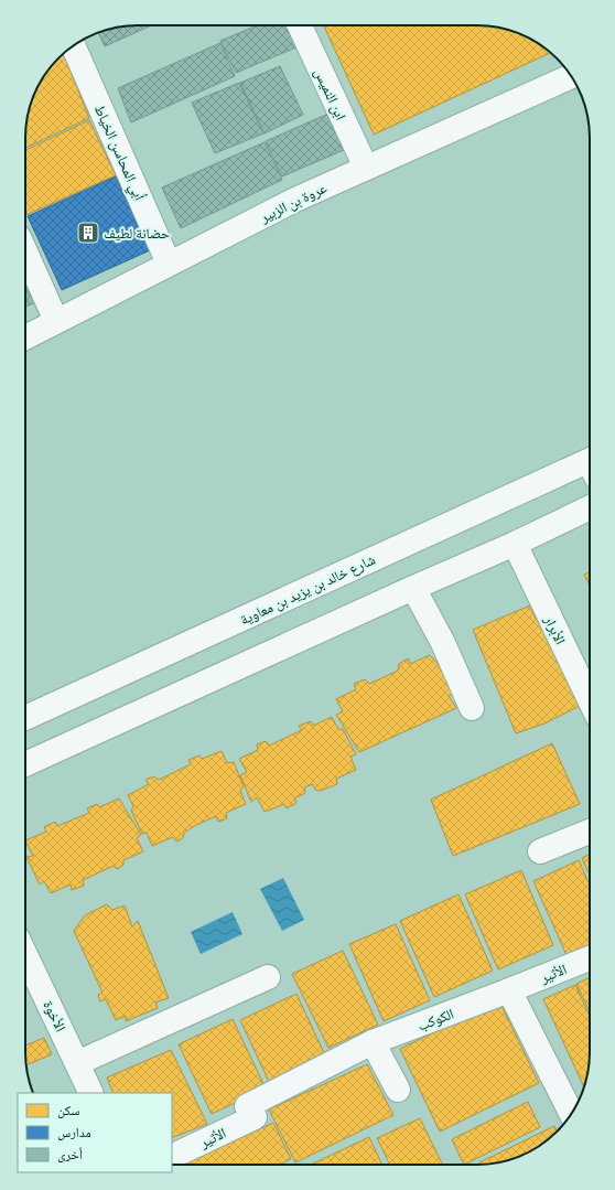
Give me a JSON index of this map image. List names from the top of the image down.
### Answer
{
  "streets": {
    "street": [
      "ابن النميس",
      "أبي المحاسن الخياط",
      "عروة بن الزبير",
      "شارع خالد بن يزيد بن معاوية",
      "الأبرار",
      "الأثير",
      "الأخوة",
      "الكوكب"
    ]
  },
  "crossings": [
    ["ابن النميس", "عروة بن الزبير"],
    ["أبي المحاسن الخياط", "عروة بن الزبير"],
    ["الأثير", "الكوكب"]
  ],
  "places": {
    "building": ["حضانة لطيف"]
  },
  "legend": ["سكن", "مدارس", "أخرى"]
}
